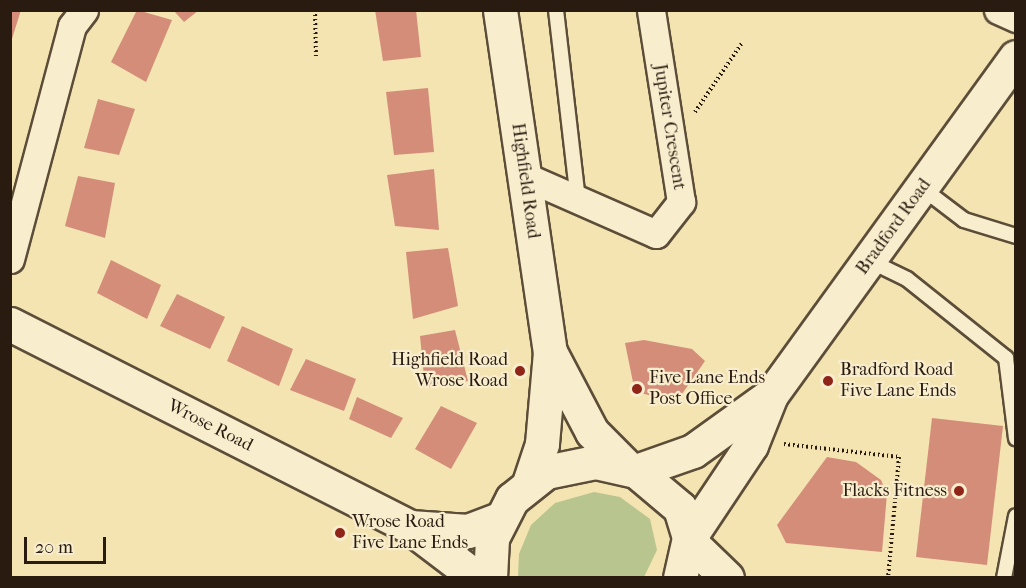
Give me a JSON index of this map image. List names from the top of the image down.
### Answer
{
  "streets": {
    "street": [
      "Jupiter Crescent",
      "Highfield Road",
      "Bradford Road",
      "Wrose Road"
    ]
  },
  "crossings": [
    ["Jupiter Crescent", "Highfield Road"],
    ["Highfield Road", "Bradford Road"]
  ],
  "places": [
    "Highfield Road Wrose Road",
    "Bradford Road Five Lane Ends",
    "Five Lane Ends Post Office",
    "Flacks Fitness",
    "Wrose Road Five Lane Ends"
  ],
  "scale_bar": "20 m"
}
